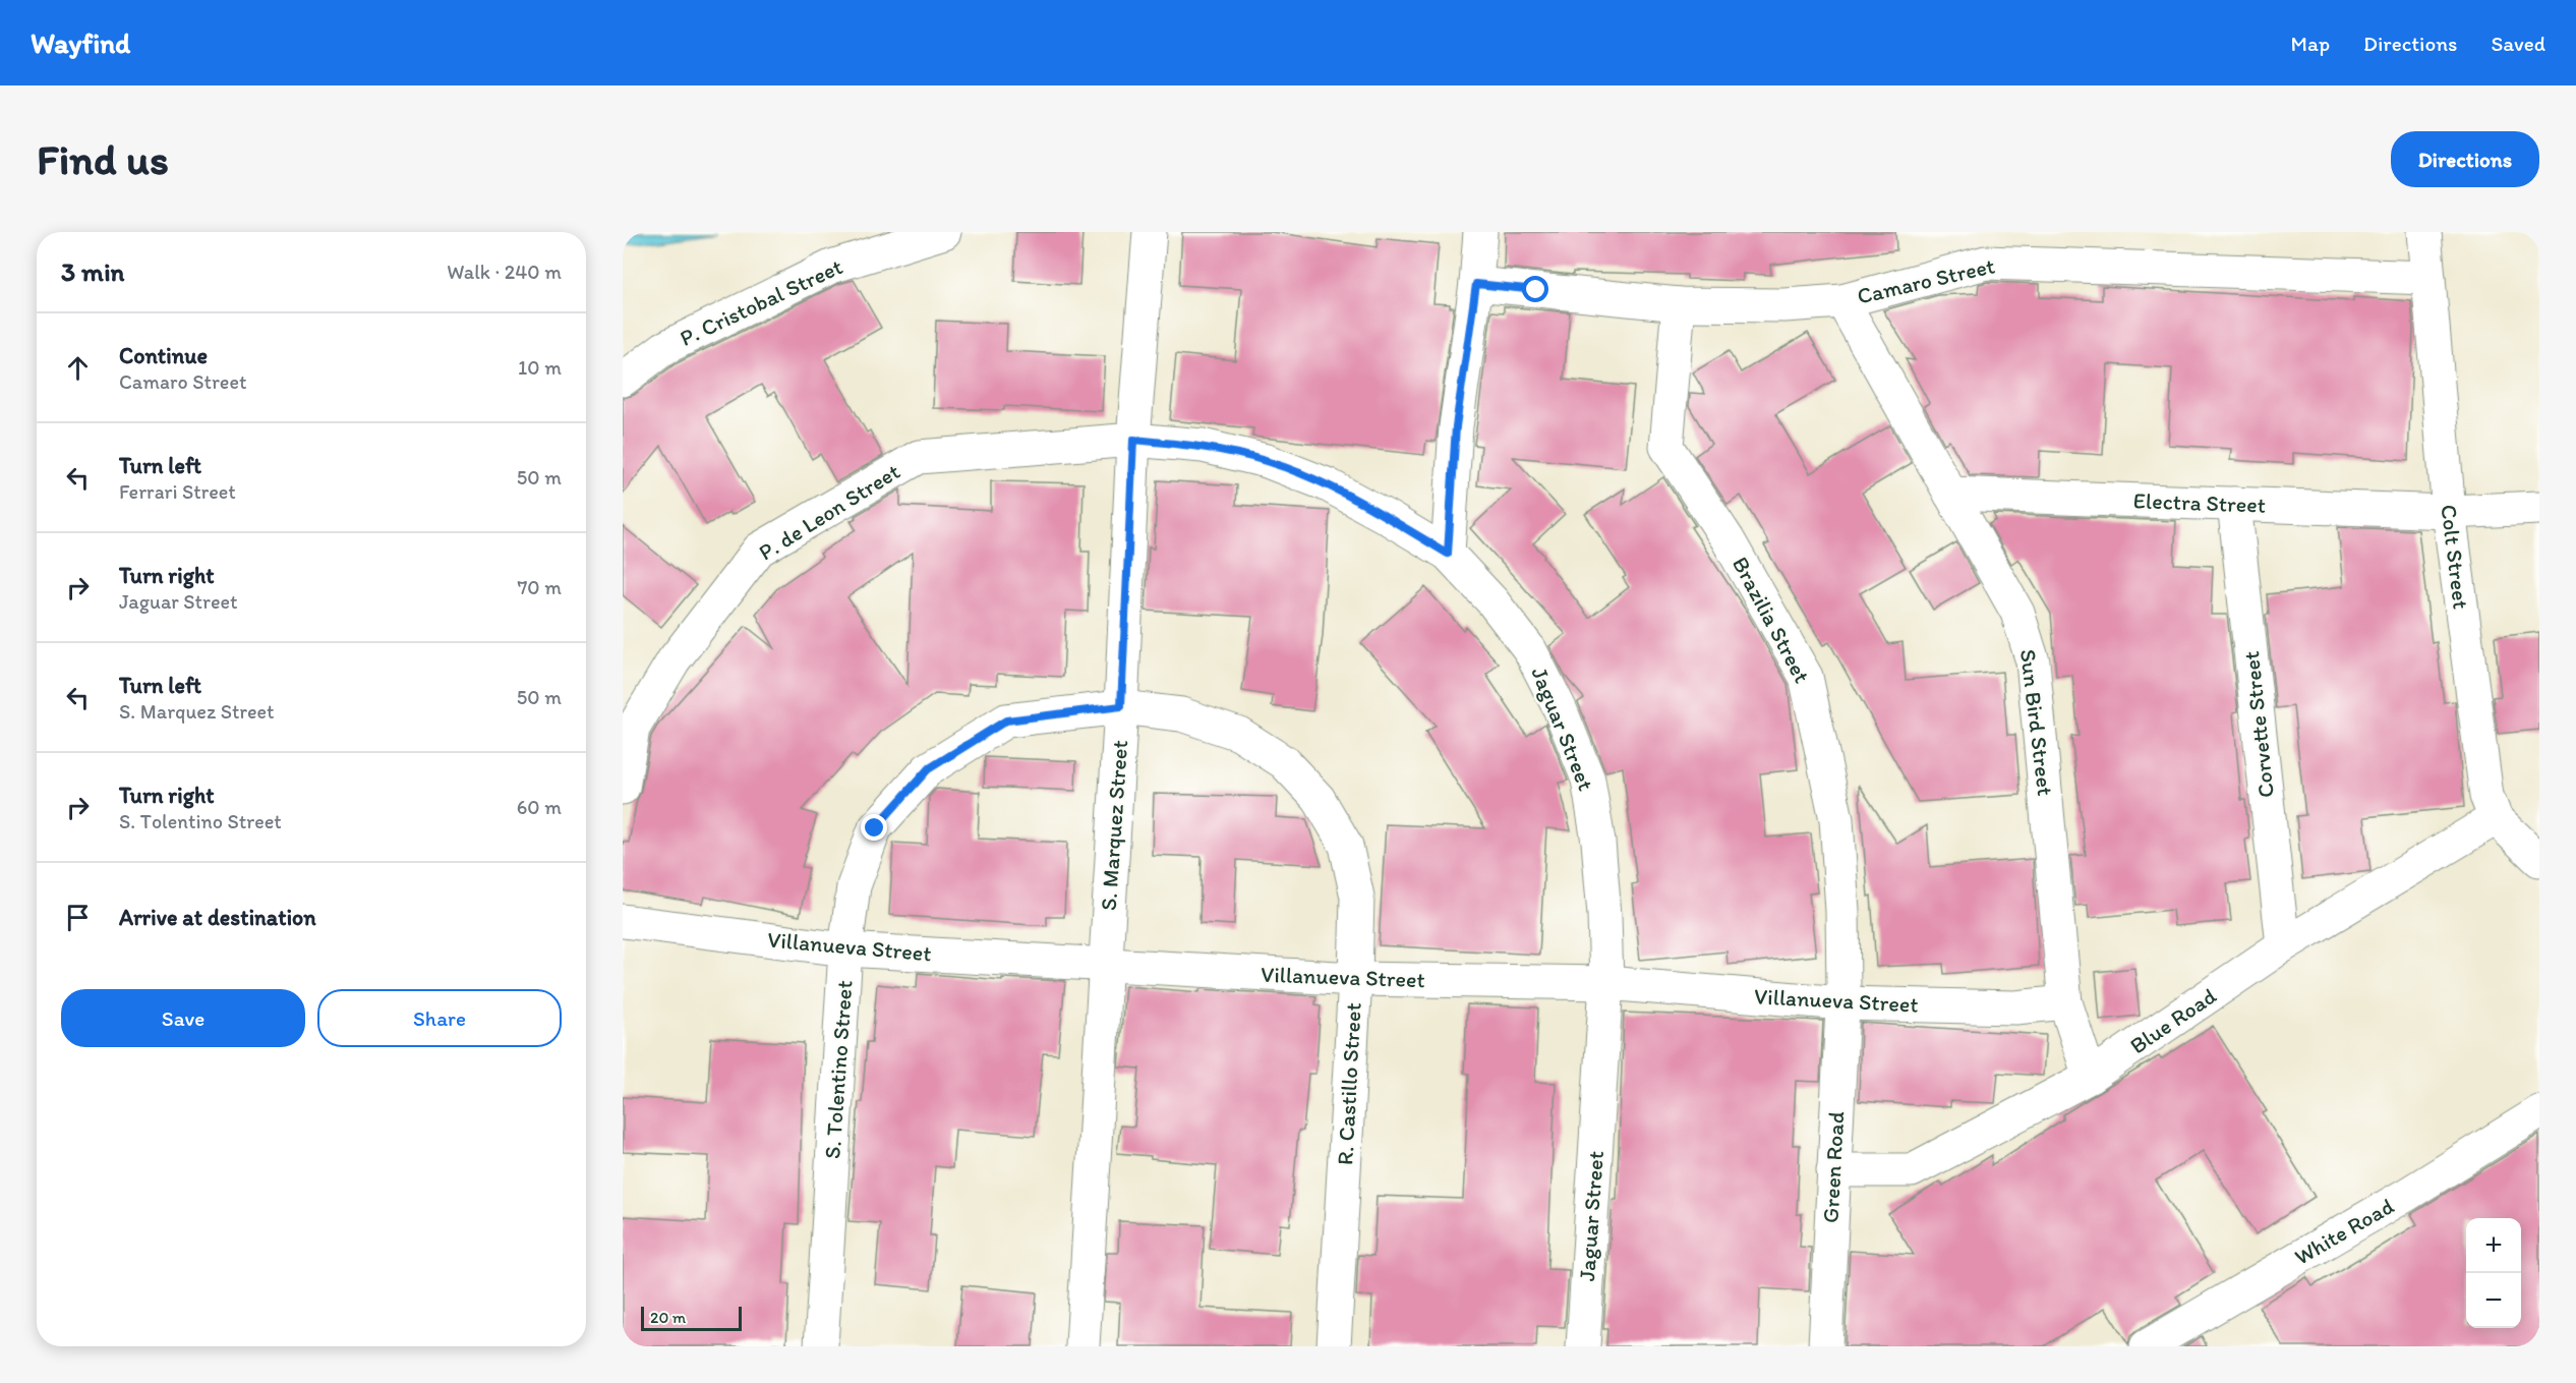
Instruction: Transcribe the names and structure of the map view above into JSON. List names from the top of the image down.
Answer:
{
  "streets": {
    "street": [
      "Camaro Street",
      "P. Cristobal Street",
      "Electra Street",
      "P. de Leon Street",
      "Colt Street",
      "Brazilia Street",
      "Sun Bird Street",
      "Corvette Street",
      "Jaguar Street",
      "S. Marquez Street",
      "Villanueva Street",
      "Blue Road",
      "S. Tolentino Street",
      "R. Castillo Street",
      "Green Road",
      "White Road"
    ]
  },
  "crossings": [
    ["Camaro Street", "Colt Street"],
    ["Camaro Street", "Brazilia Street"],
    ["Camaro Street", "Sun Bird Street"],
    ["Electra Street", "Colt Street"],
    ["Electra Street", "Sun Bird Street"],
    ["Electra Street", "Corvette Street"],
    ["P. de Leon Street", "Jaguar Street"],
    ["P. de Leon Street", "S. Marquez Street"],
    ["Colt Street", "Blue Road"],
    ["Brazilia Street", "Villanueva Street"],
    ["Brazilia Street", "Green Road"],
    ["Sun Bird Street", "Villanueva Street"],
    ["Sun Bird Street", "Blue Road"],
    ["Corvette Street", "Blue Road"],
    ["Jaguar Street", "S. Marquez Street"],
    ["Jaguar Street", "Villanueva Street"],
    ["S. Marquez Street", "Villanueva Street"],
    ["S. Marquez Street", "S. Tolentino Street"],
    ["S. Marquez Street", "R. Castillo Street"],
    ["Villanueva Street", "S. Tolentino Street"],
    ["Villanueva Street", "R. Castillo Street"],
    ["Villanueva Street", "Green Road"],
    ["Blue Road", "Green Road"],
    ["S. Tolentino Street", "R. Castillo Street"]
  ],
  "scale_bar": "20 m",
  "page": {
    "header": "Wayfind",
    "nav": ["Map", "Directions", "Saved"],
    "buttons": [
      "Directions",
      ["Save", "Share"]
    ],
    "title": "Find us",
    "heading": ["3 min", "Walk · 240 m"],
    "list": [
      ["Continue", "Camaro Street", "10 m"],
      ["Turn left", "Ferrari Street", "50 m"],
      ["Turn right", "Jaguar Street", "70 m"],
      ["Turn left", "S. Marquez Street", "50 m"],
      ["Turn right", "S. Tolentino Street", "60 m"],
      "Arrive at destination"
    ],
    "map_buttons": ["+", "−"],
    "scale": "20 m"
  }
}
